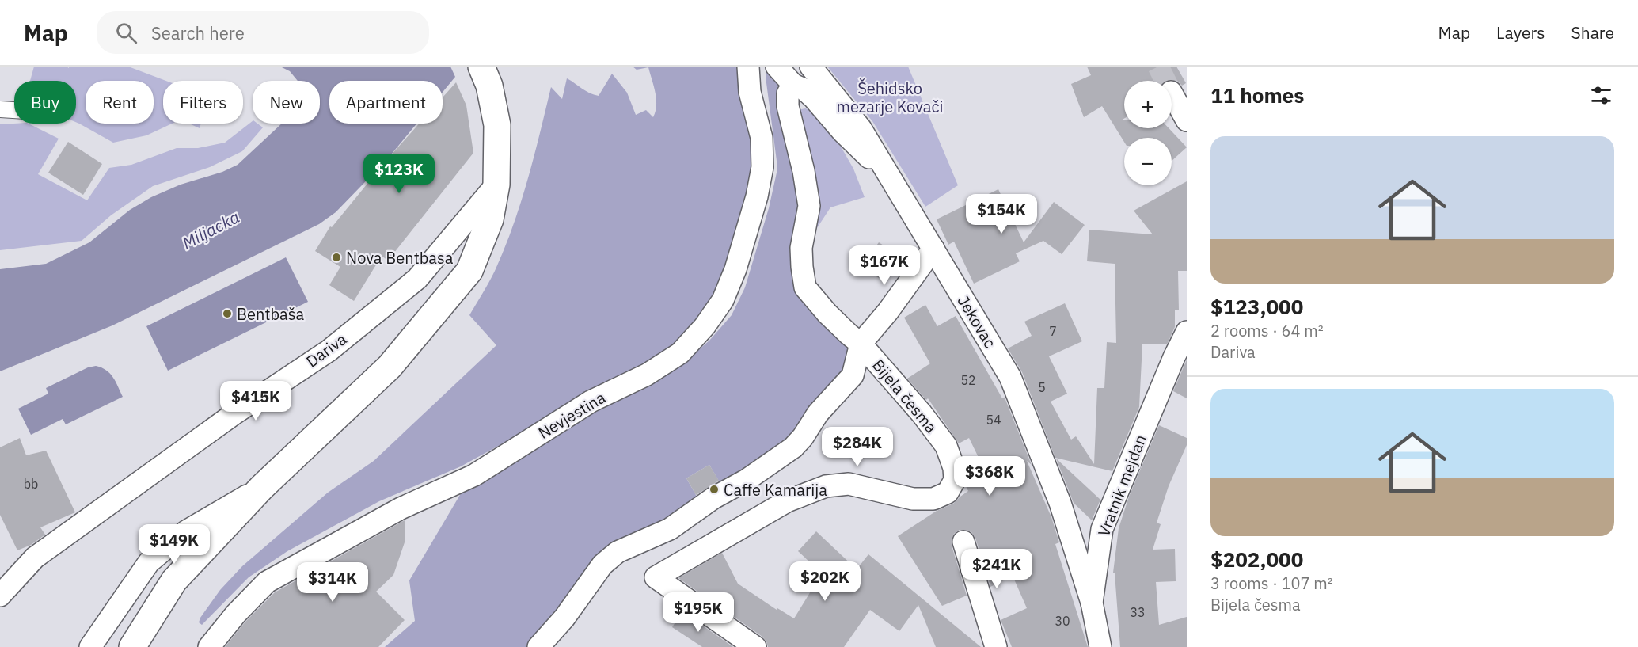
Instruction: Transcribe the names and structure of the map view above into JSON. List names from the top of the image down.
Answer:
{
  "streets": {
    "street": [
      "Jekovac",
      "Dariva",
      "Bijela česma",
      "Nevjestina",
      "Vratnik mejdan"
    ]
  },
  "crossings": [
    ["Jekovac", "Vratnik mejdan"]
  ],
  "water": ["Miljacka"],
  "parks": ["Šehidsko mezarje Kovači"],
  "places": ["Nova Bentbasa", "Bentbaša", "Caffe Kamarija"],
  "house_numbers": [
    "7",
    "52",
    "5",
    "54",
    "bb",
    "33",
    "30"
  ],
  "page": {
    "header": "Map",
    "search": "Search here",
    "nav": ["Map", "Layers", "Share"],
    "heading": "11 homes",
    "map_buttons": ["+", "−"],
    "chip": [
      "Buy",
      "Rent",
      "Filters",
      "New",
      "Apartment"
    ],
    "list": [
      {
        "name": "$123,000",
        "note": "2 rooms · 64 m² · Dariva"
      },
      {
        "name": "$202,000",
        "note": "3 rooms · 107 m² · Bijela česma"
      }
    ],
    "price": [
      "$123K",
      "$154K",
      "$167K",
      "$415K",
      "$284K",
      "$368K",
      "$149K",
      "$241K",
      "$202K",
      "$314K",
      "$195K"
    ]
  }
}
